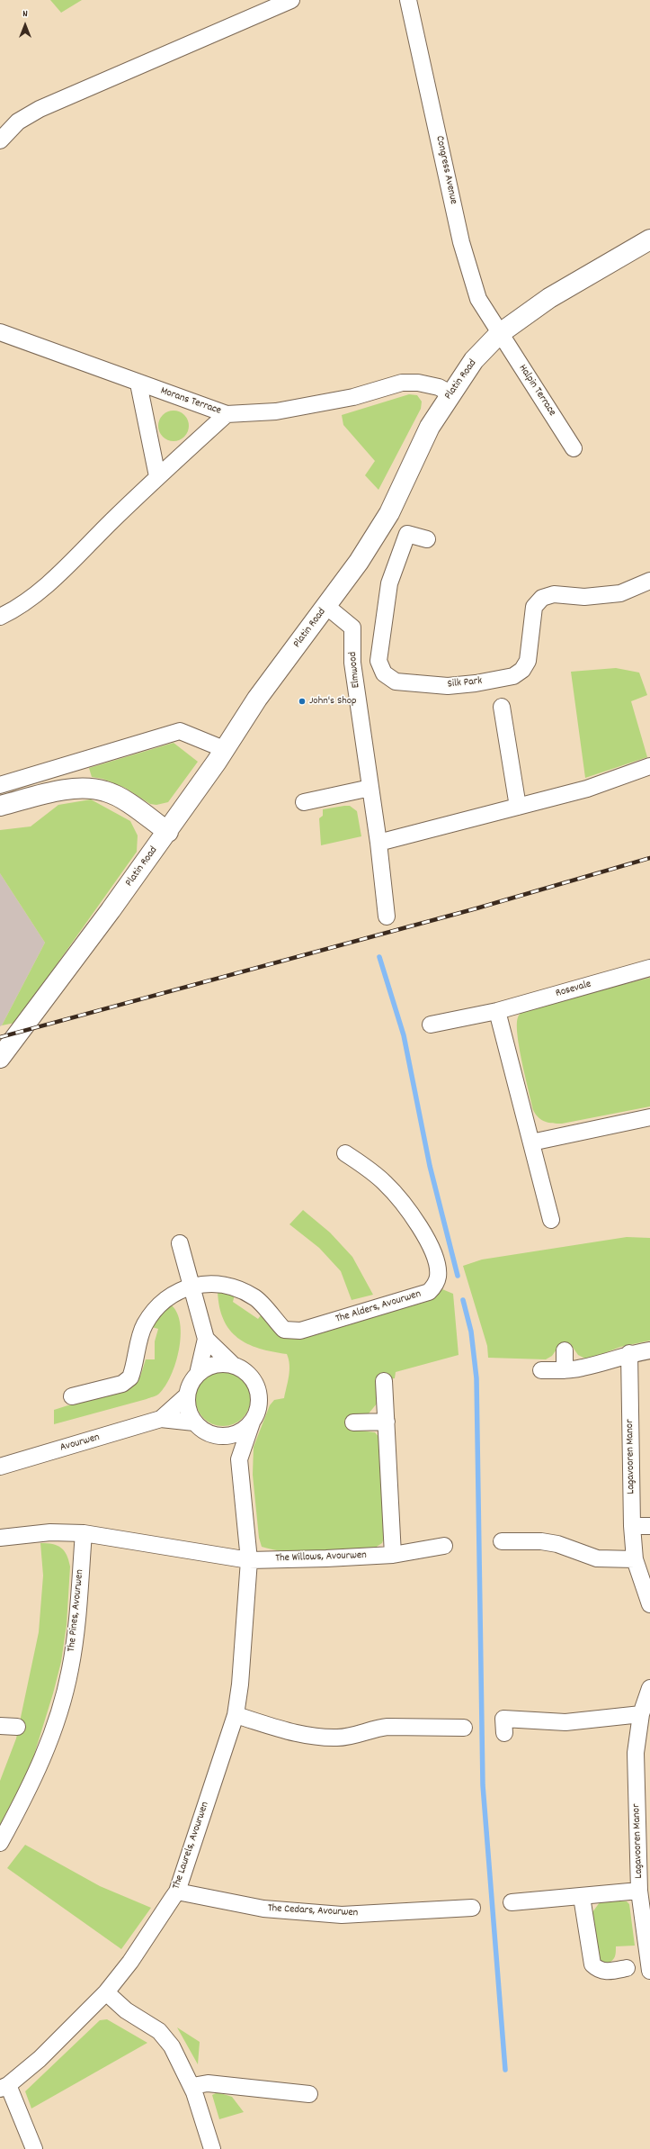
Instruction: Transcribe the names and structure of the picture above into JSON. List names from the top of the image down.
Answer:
{
  "streets": {
    "main road": ["Platin Road"],
    "street": [
      "Congress Avenue",
      "Halpin Terrace",
      "Morans Terrace",
      "Elmwood",
      "Silk Park",
      "Rosevale",
      "The Alders, Avourwen",
      "Avourwen",
      "Lagavooren Manor",
      "The Willows, Avourwen",
      "The Pines, Avourwen",
      "The Laurels, Avourwen",
      "The Cedars, Avourwen"
    ]
  },
  "crossings": [
    ["Congress Avenue", "Platin Road"],
    ["Congress Avenue", "Halpin Terrace"],
    ["Platin Road", "Halpin Terrace"],
    ["Platin Road", "Morans Terrace"],
    ["Platin Road", "Elmwood"],
    ["The Willows, Avourwen", "The Laurels, Avourwen"],
    ["The Laurels, Avourwen", "The Cedars, Avourwen"]
  ],
  "places": ["John's Shop"],
  "north": "top"
}
